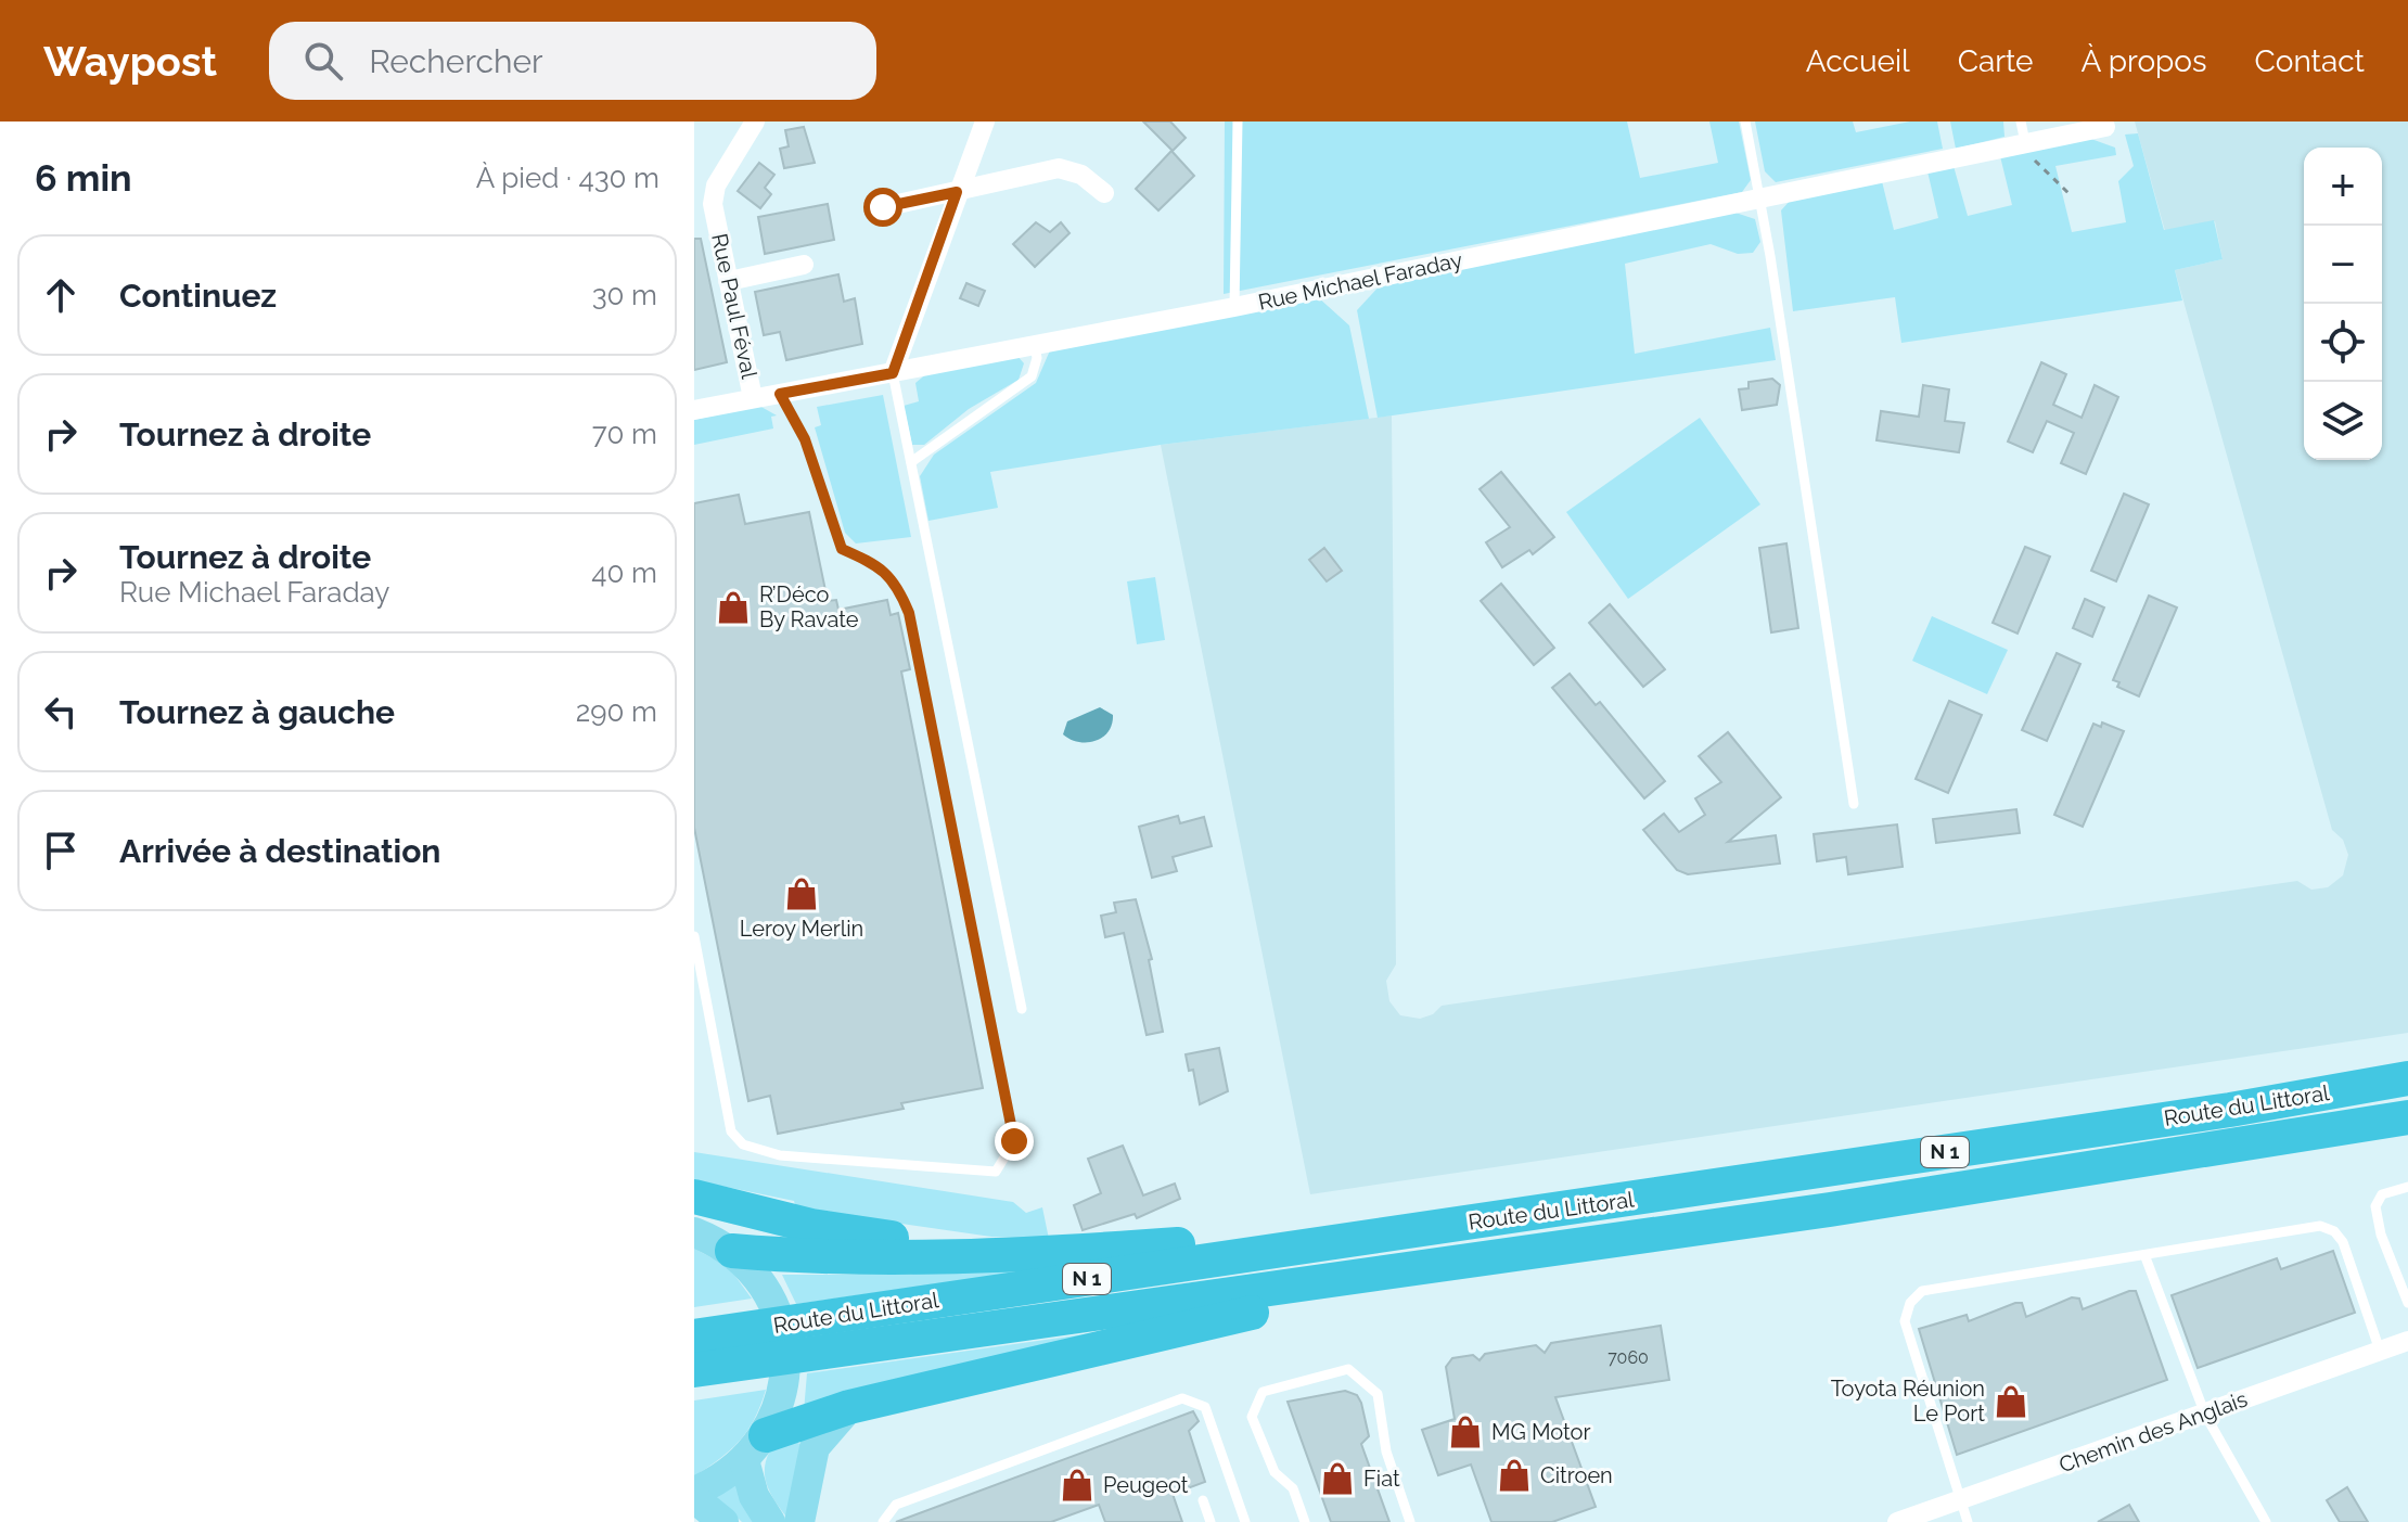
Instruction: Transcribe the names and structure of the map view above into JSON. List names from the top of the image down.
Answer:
{
  "streets": {
    "highway": ["Route du Littoral", "N 1"],
    "street": ["Rue Michael Faraday", "Rue Paul Féval", "Chemin des Anglais"]
  },
  "crossings": [
    ["Rue Michael Faraday", "Rue Paul Féval"]
  ],
  "places": {
    "shop": [
      "R’Déco By Ravate",
      "Leroy Merlin",
      "Toyota Réunion Le Port",
      "MG Motor",
      "Citroen",
      "Fiat",
      "Peugeot"
    ]
  },
  "house_numbers": ["7060"],
  "page": {
    "header": "Waypost",
    "search": "Rechercher",
    "nav": [
      "Accueil",
      "Carte",
      "À propos",
      "Contact"
    ],
    "heading": ["6 min", "À pied · 430 m"],
    "map_buttons": ["+", "−"],
    "list": [
      ["Continuez", "30 m"],
      ["Tournez à droite", "70 m"],
      ["Tournez à droite", "Rue Michael Faraday", "40 m"],
      ["Tournez à gauche", "290 m"],
      "Arrivée à destination"
    ]
  }
}
